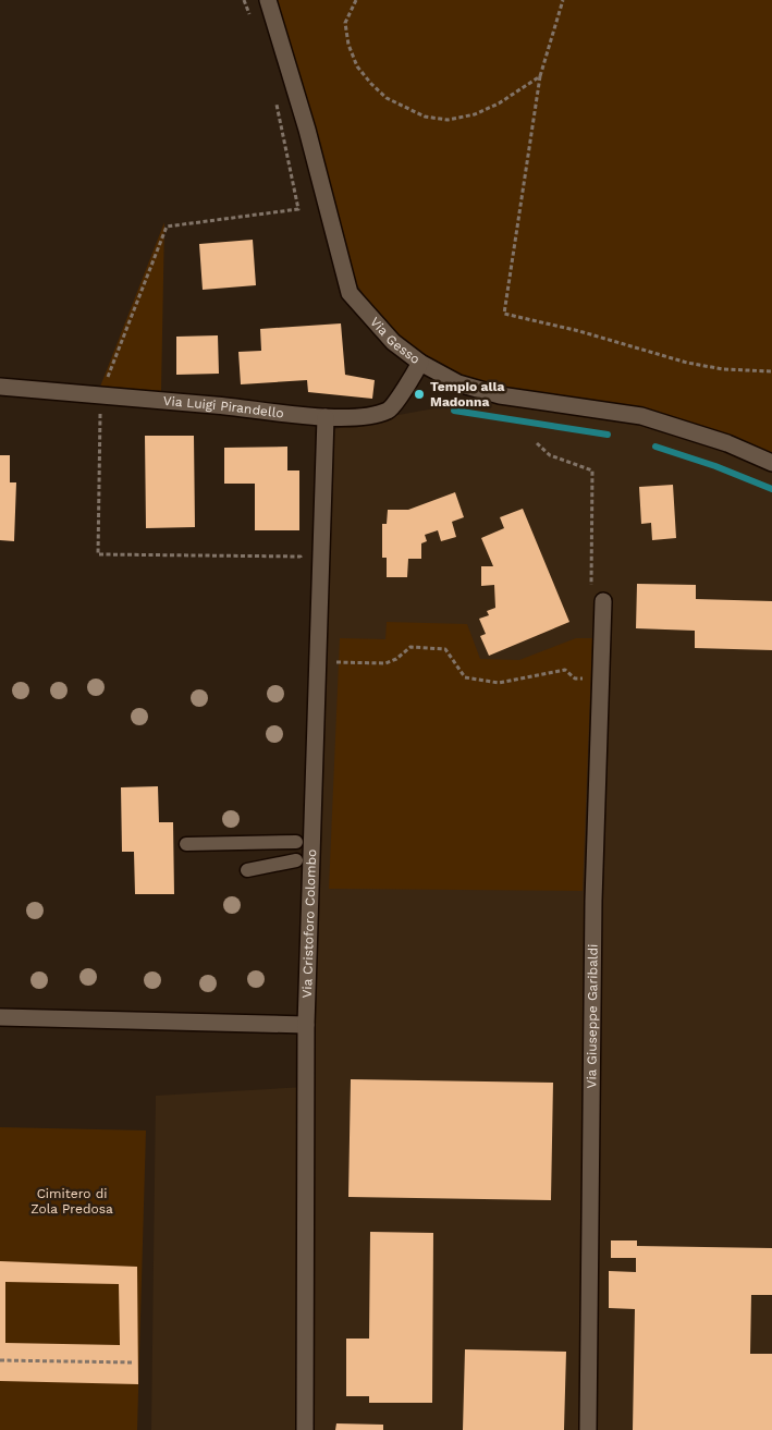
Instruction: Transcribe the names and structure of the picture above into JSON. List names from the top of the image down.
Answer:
{
  "streets": {
    "street": [
      "Via Gesso",
      "Via Luigi Pirandello",
      "Via Cristoforo Colombo",
      "Via Giuseppe Garibaldi"
    ]
  },
  "crossings": [
    ["Via Gesso", "Via Luigi Pirandello"],
    ["Via Luigi Pirandello", "Via Cristoforo Colombo"]
  ],
  "parks": ["Cimitero di Zola Predosa"],
  "places": ["Tempio alla Madonna"]
}
